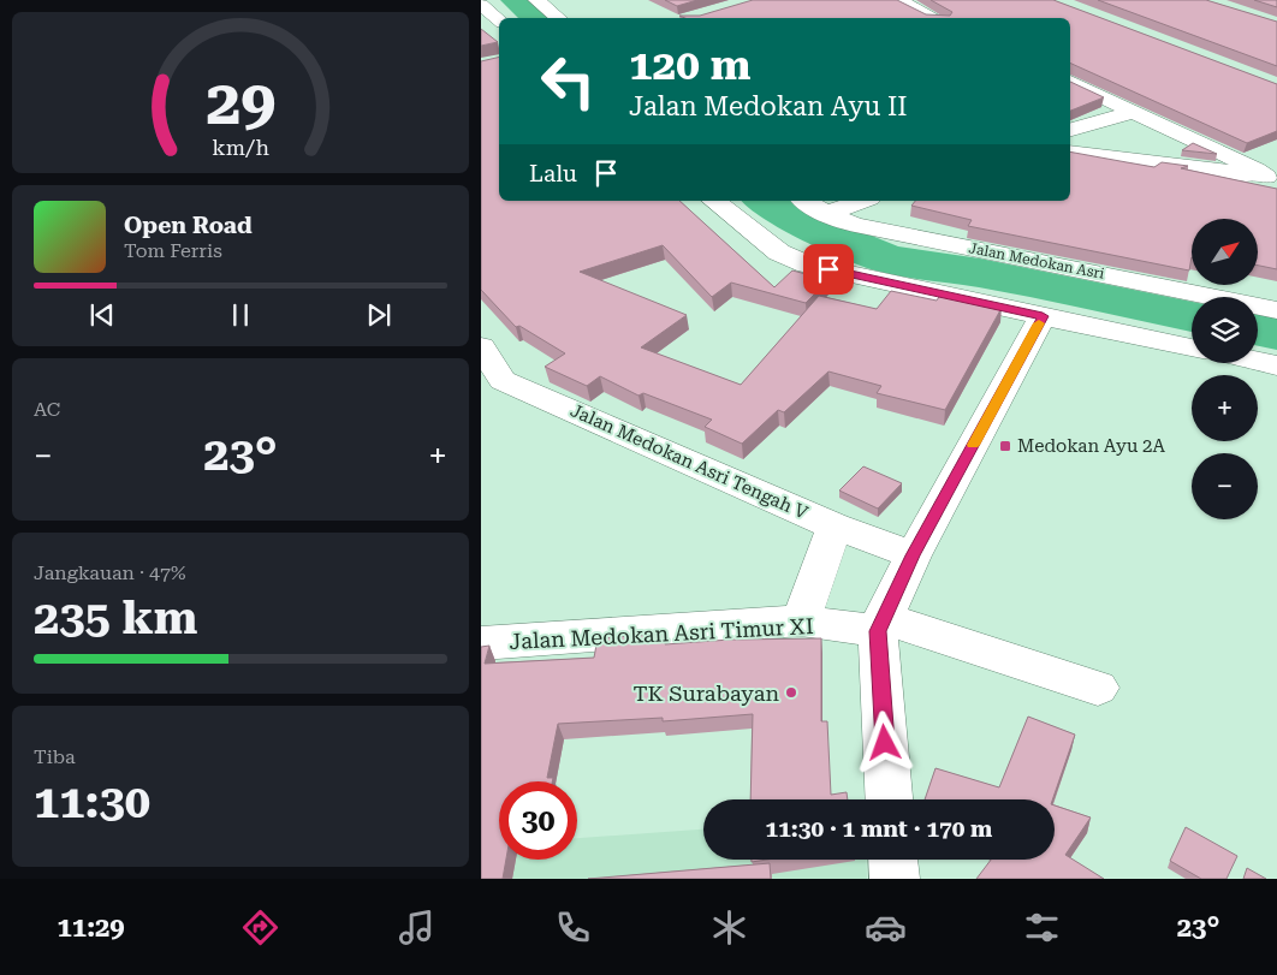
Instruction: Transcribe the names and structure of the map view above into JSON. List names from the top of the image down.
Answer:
{
  "streets": {
    "street": ["Jalan Medokan Asri", "Jalan Medokan Asri Tengah V", "Jalan Medokan Asri Timur XI"]
  },
  "places": {
    "transit": ["Medokan Ayu 2A"],
    "other": ["TK Surabayan"]
  },
  "north": "top right",
  "page": {
    "turn": ["120 m", "Jalan Medokan Ayu II"],
    "then": "Lalu",
    "song": ["Open Road", "Tom Ferris"],
    "map_buttons": ["+", "−"],
    "tile": [
      "AC",
      ["Jangkauan · 47%", "235 km"],
      ["Tiba", "11:30"]
    ],
    "heat": ["−", "23°", "+"],
    "limit": "30",
    "trip": "11:30 · 1 mnt · 170 m",
    "tabs": ["11:29", "23°"],
    "gauge": ["29", "km/h"]
  }
}
